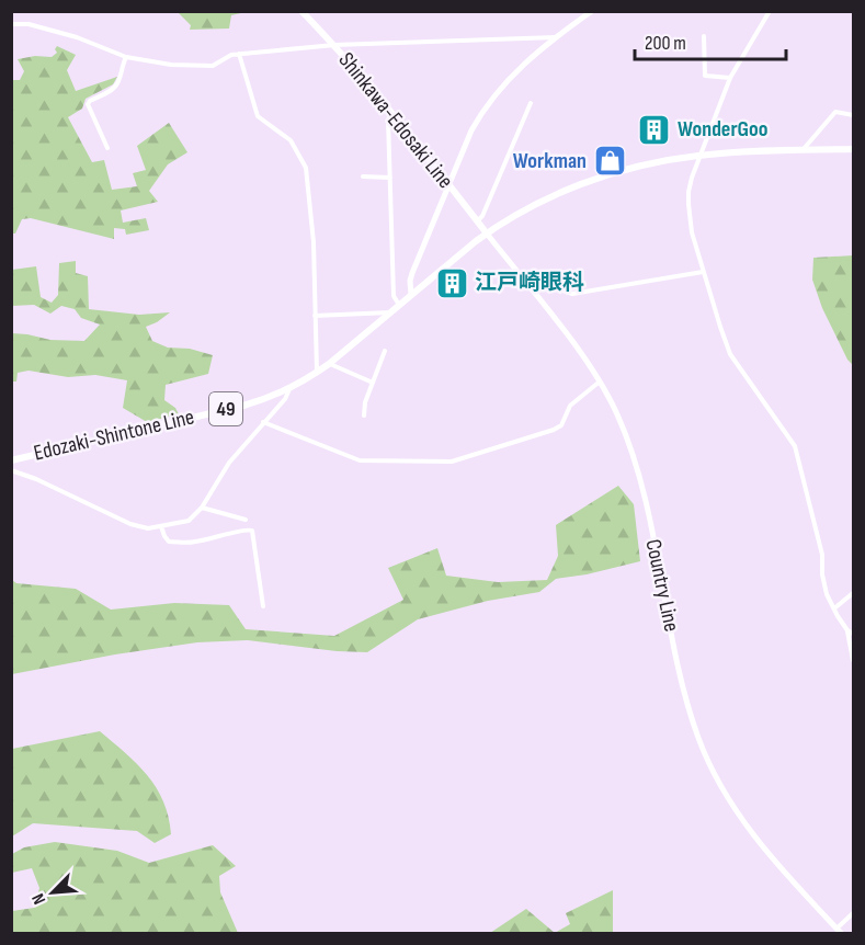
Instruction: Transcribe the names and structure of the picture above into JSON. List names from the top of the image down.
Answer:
{
  "streets": {
    "main road": ["Shinkawa-Edosaki Line", "49", "Edozaki-Shintone Line"],
    "street": ["Country Line"]
  },
  "crossings": [
    ["Shinkawa-Edosaki Line", "Edozaki-Shintone Line"],
    ["Shinkawa-Edosaki Line", "Country Line"],
    ["Edozaki-Shintone Line", "Country Line"]
  ],
  "places": {
    "building": ["WonderGoo", "江戸崎眼科"],
    "shop": ["Workman"]
  },
  "scale_bar": "200 m",
  "north": "bottom left"
}
